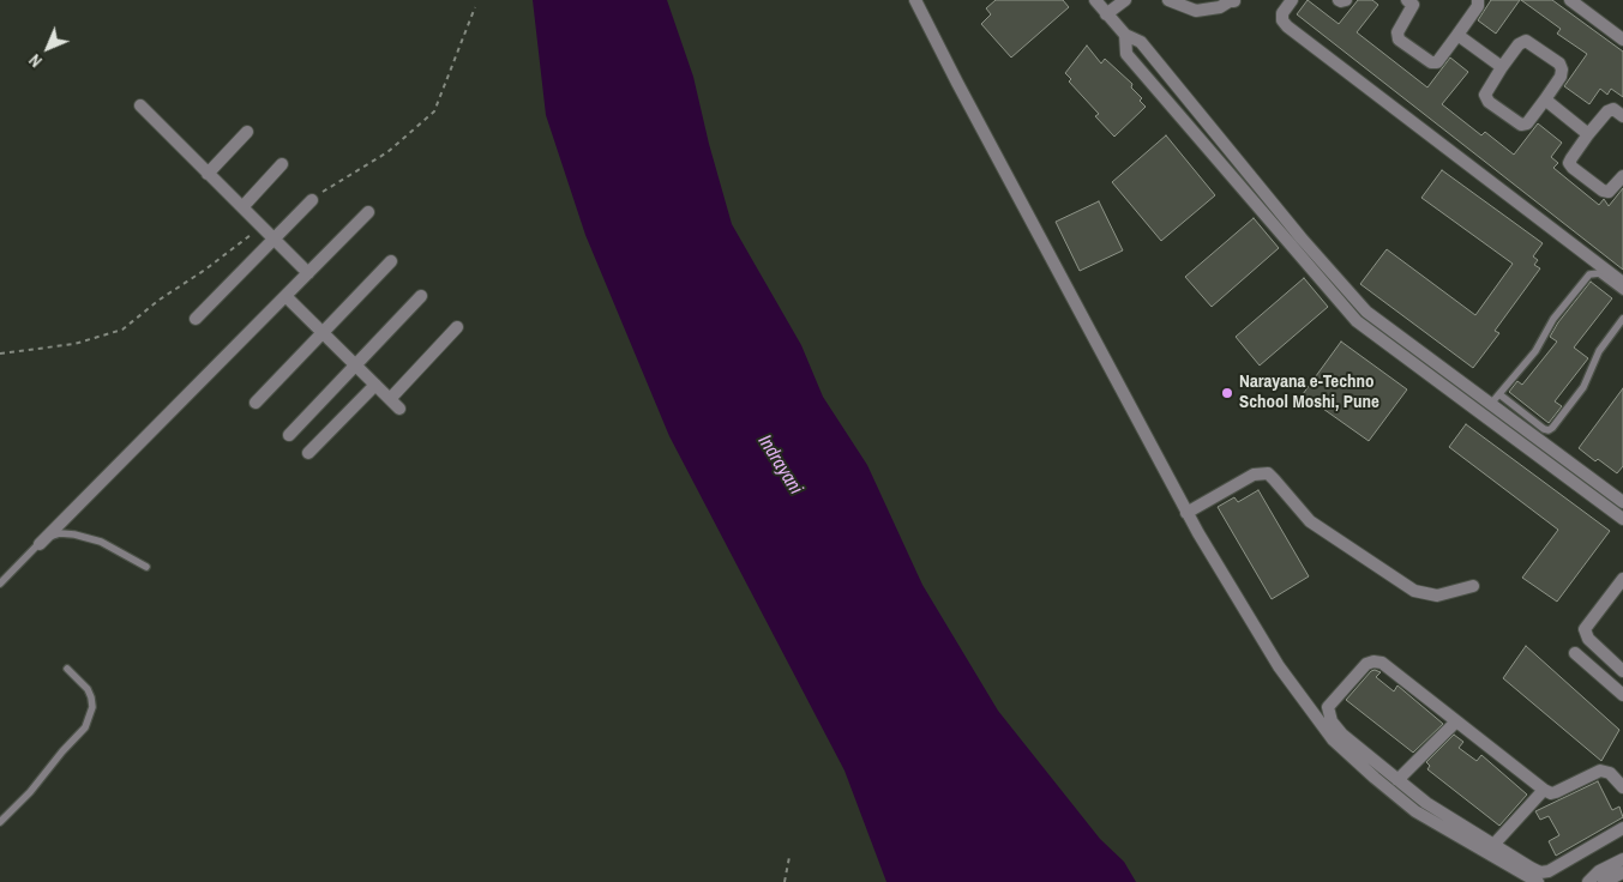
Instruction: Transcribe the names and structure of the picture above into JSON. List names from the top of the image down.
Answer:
{
  "water": ["Indrayani"],
  "places": ["Narayana e-Techno School Moshi, Pune"],
  "north": "bottom left"
}
